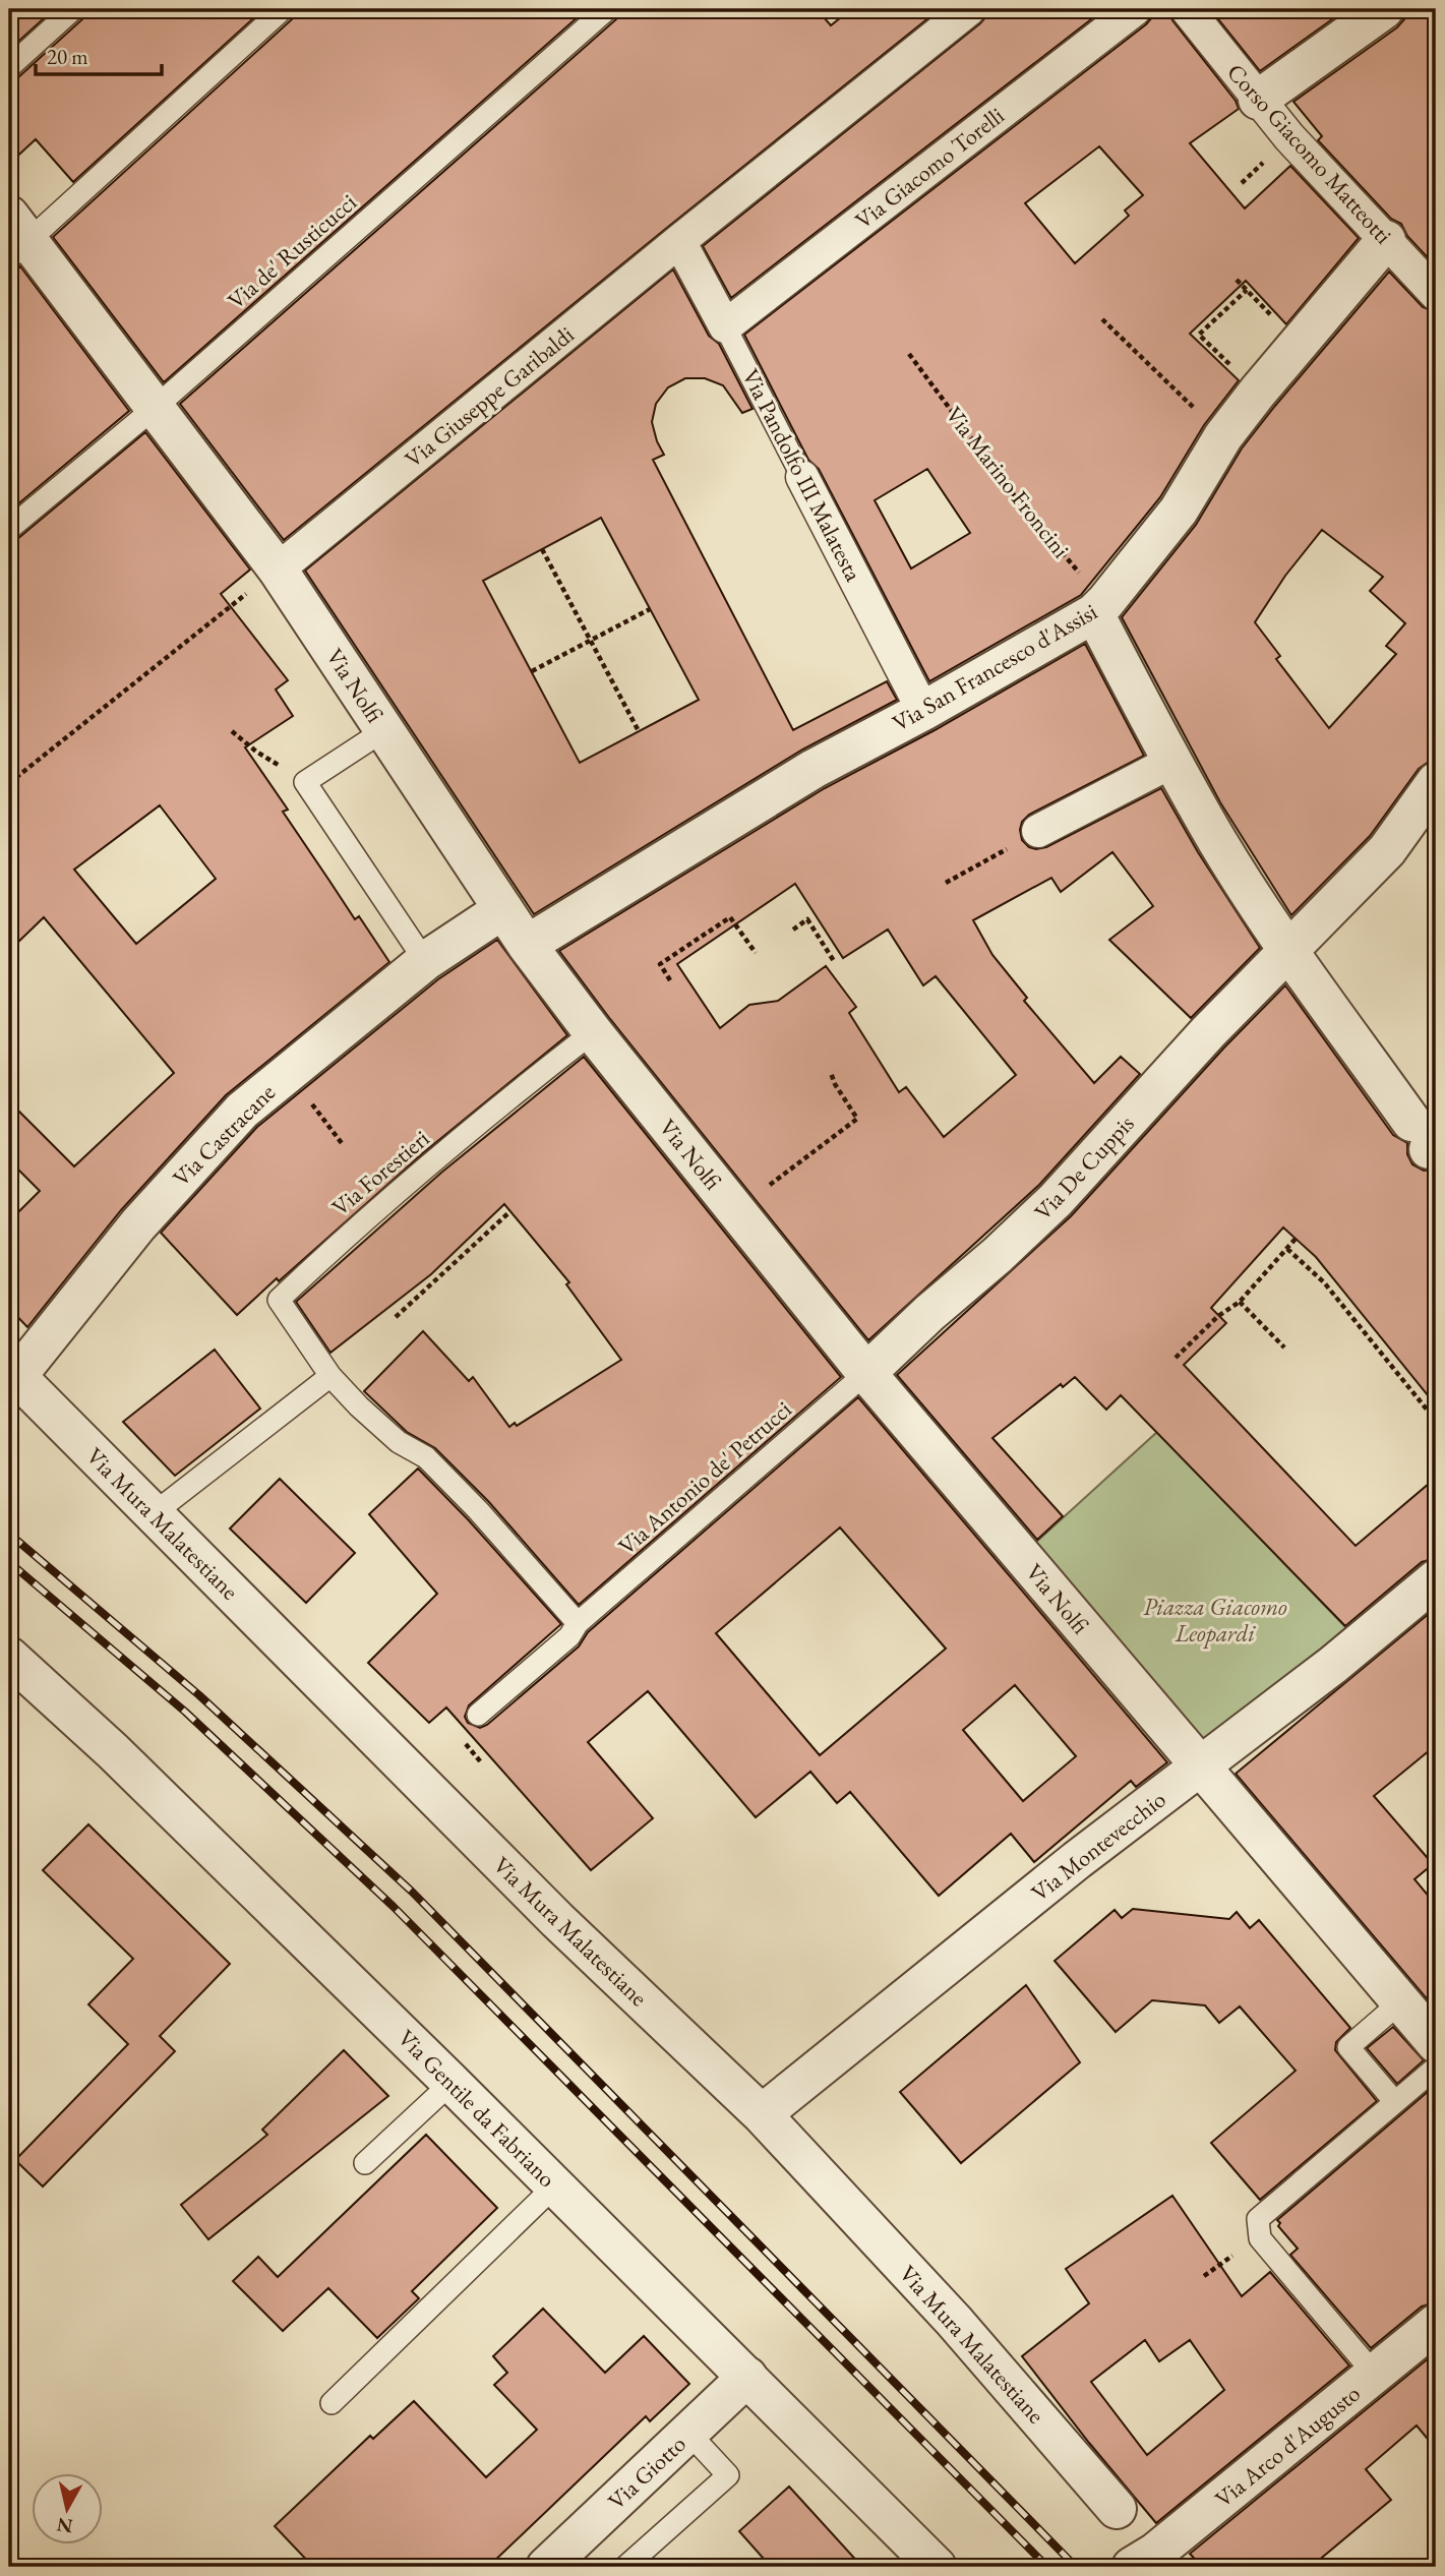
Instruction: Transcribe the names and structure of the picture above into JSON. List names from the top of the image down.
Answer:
{
  "streets": {
    "street": [
      "Corso Giacomo Matteotti",
      "Via Giacomo Torelli",
      "Via Giuseppe Garibaldi",
      "Via Pandolfo III Malatesta",
      "Via San Francesco d'Assisi",
      "Via Nolfi",
      "Via Castracane",
      "Via De Cuppis",
      "Via Mura Malatestiane",
      "Via Montevecchio",
      "Via Gentile da Fabriano",
      "Via Arco d'Augusto",
      "Via Giotto"
    ],
    "lane": ["Via de' Rusticucci", "Via Forestieri", "Via Antonio de' Petrucci"],
    "path": ["Via Marino Froncini"]
  },
  "crossings": [
    ["Corso Giacomo Matteotti", "Via San Francesco d'Assisi"],
    ["Via Giacomo Torelli", "Via Pandolfo III Malatesta"],
    ["Via de' Rusticucci", "Via Nolfi"],
    ["Via Giuseppe Garibaldi", "Via Pandolfo III Malatesta"],
    ["Via Giuseppe Garibaldi", "Via Nolfi"],
    ["Via Pandolfo III Malatesta", "Via San Francesco d'Assisi"],
    ["Via Marino Froncini", "Via San Francesco d'Assisi"],
    ["Via San Francesco d'Assisi", "Via Nolfi"],
    ["Via Nolfi", "Via Castracane"],
    ["Via Nolfi", "Via De Cuppis"],
    ["Via Nolfi", "Via Forestieri"],
    ["Via Nolfi", "Via Antonio de' Petrucci"],
    ["Via Nolfi", "Via Montevecchio"],
    ["Via Castracane", "Via Mura Malatestiane"],
    ["Via De Cuppis", "Via Antonio de' Petrucci"],
    ["Via Mura Malatestiane", "Via Montevecchio"],
    ["Via Gentile da Fabriano", "Via Giotto"]
  ],
  "parks": ["Piazza Giacomo Leopardi"],
  "scale_bar": "20 m",
  "north": "bottom"
}
